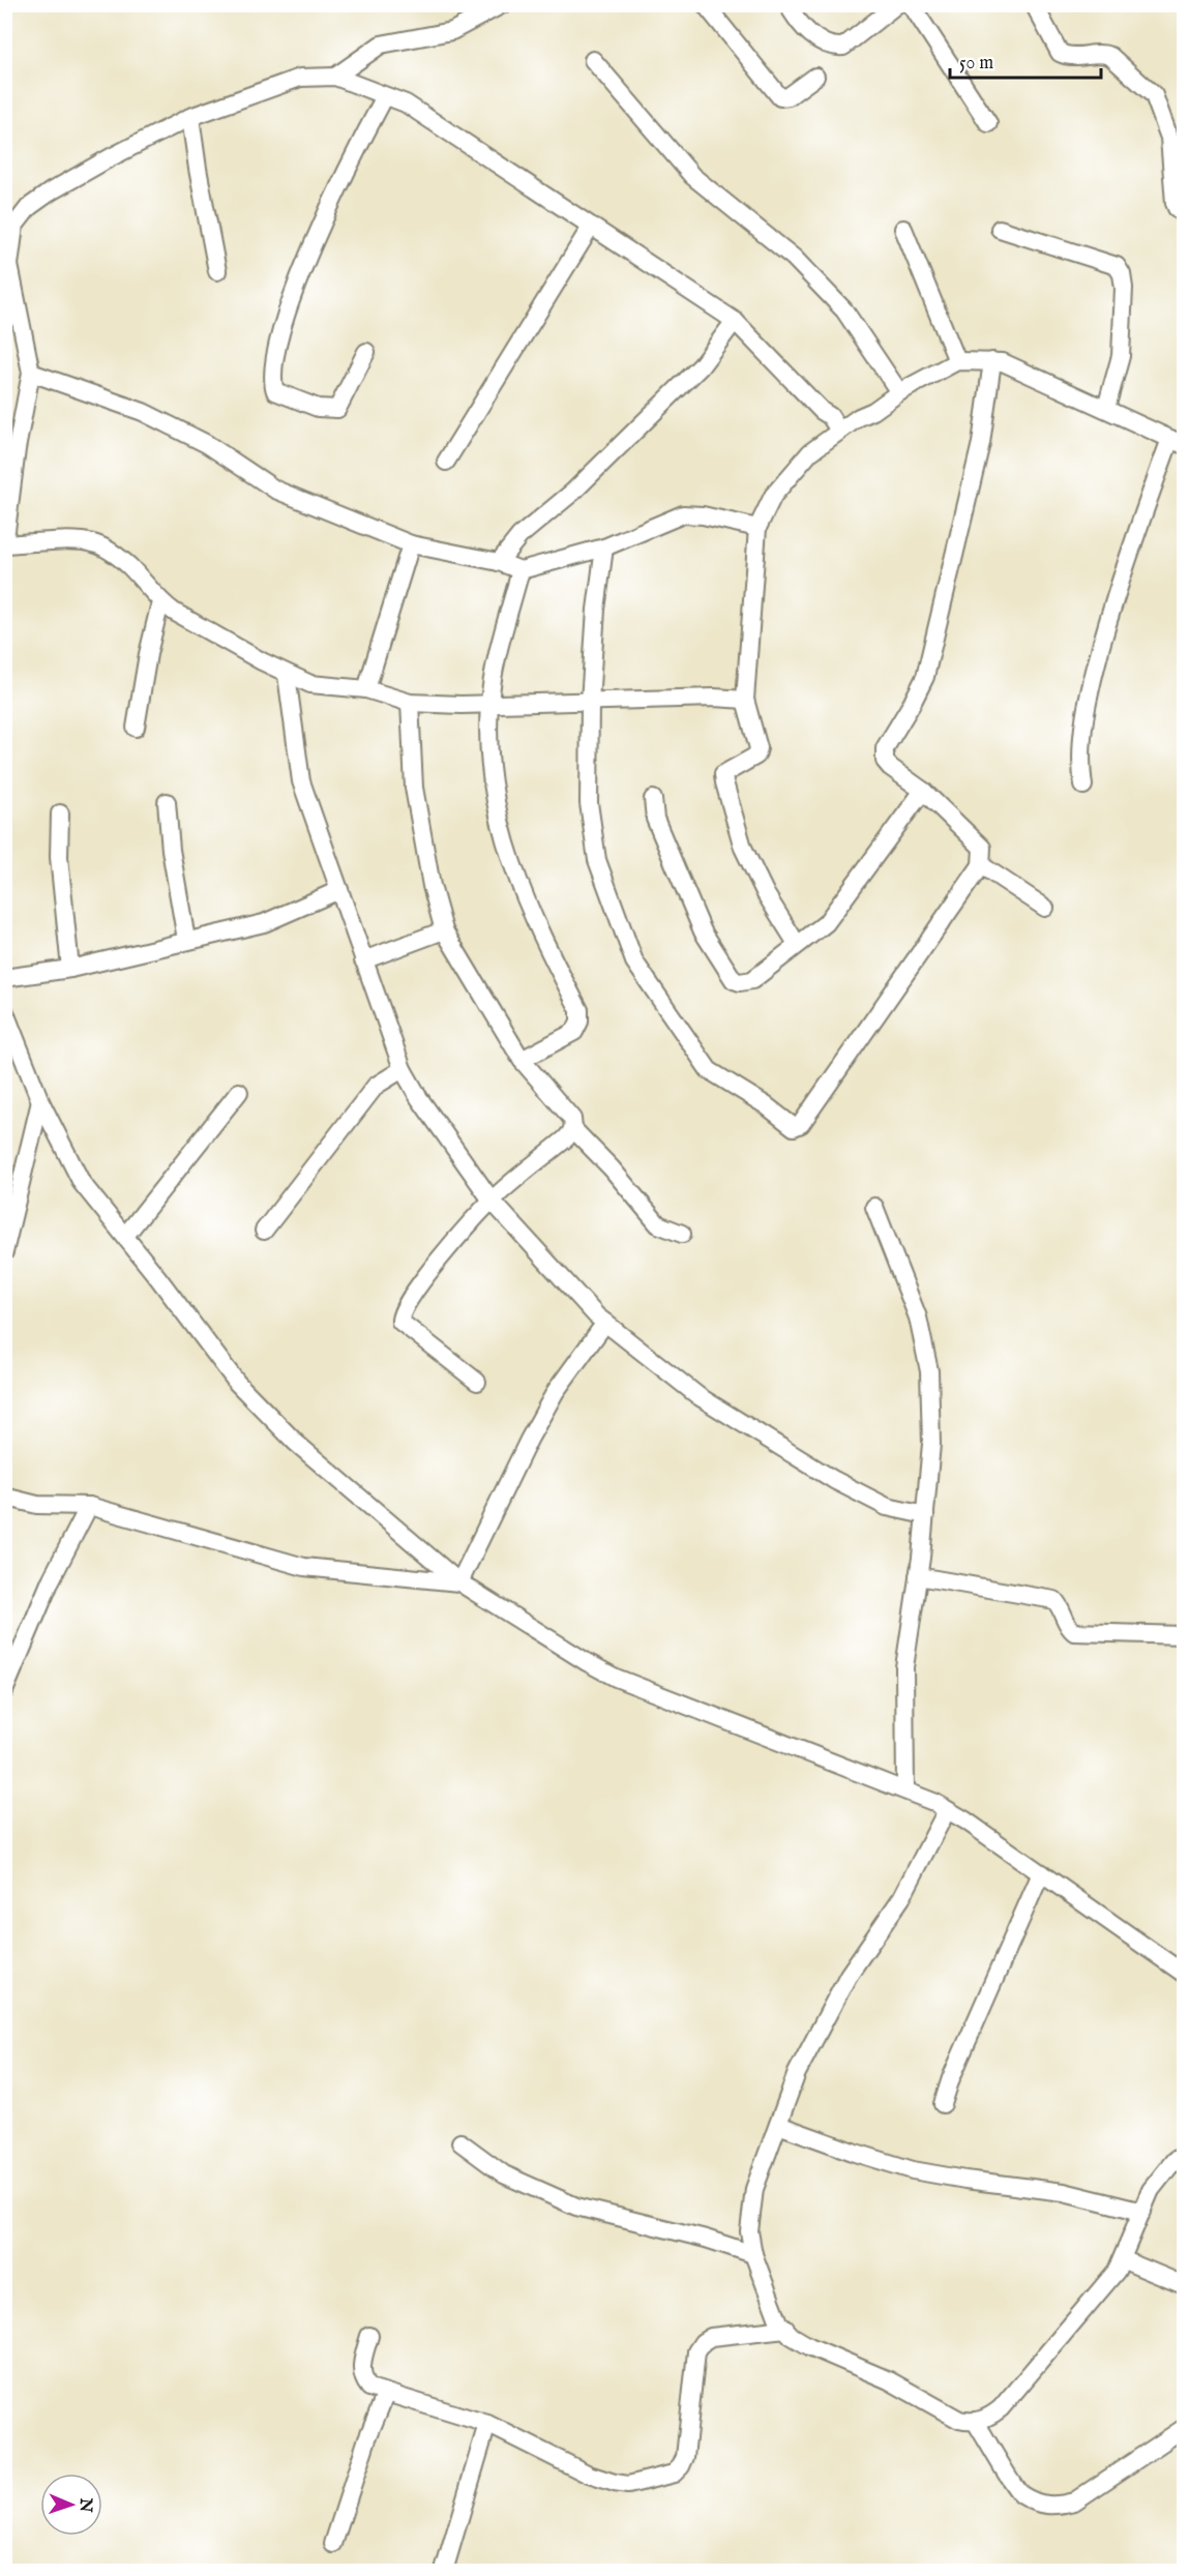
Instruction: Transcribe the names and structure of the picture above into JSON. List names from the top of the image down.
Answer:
{
  "scale_bar": "50 m",
  "north": "right"
}
